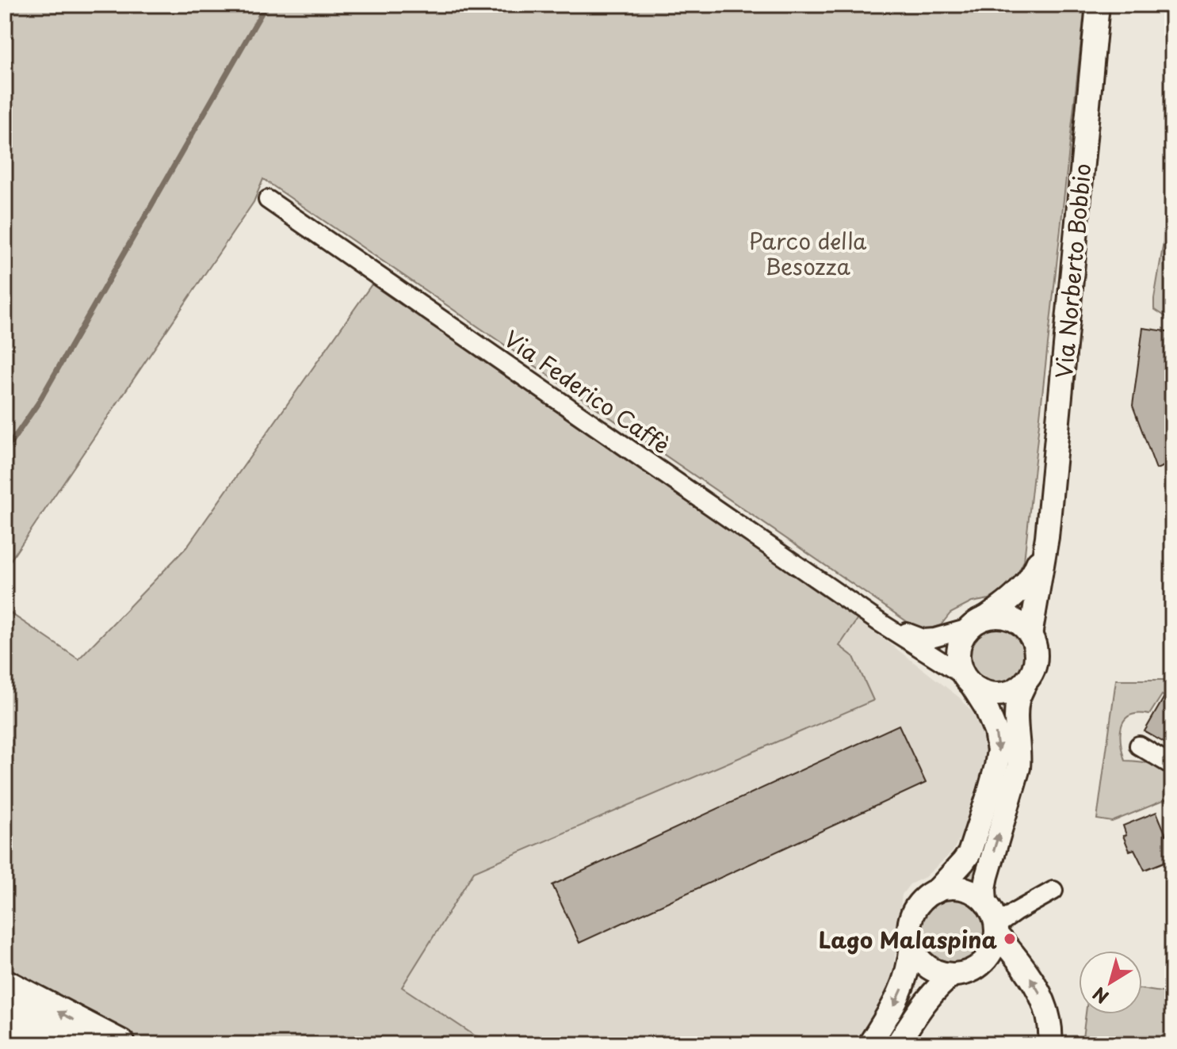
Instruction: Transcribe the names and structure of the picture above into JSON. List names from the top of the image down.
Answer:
{
  "streets": {
    "street": ["Via Norberto Bobbio", "Via Federico Caffè"]
  },
  "parks": ["Parco della Besozza"],
  "places": ["Lago Malaspina"],
  "north": "bottom left"
}
